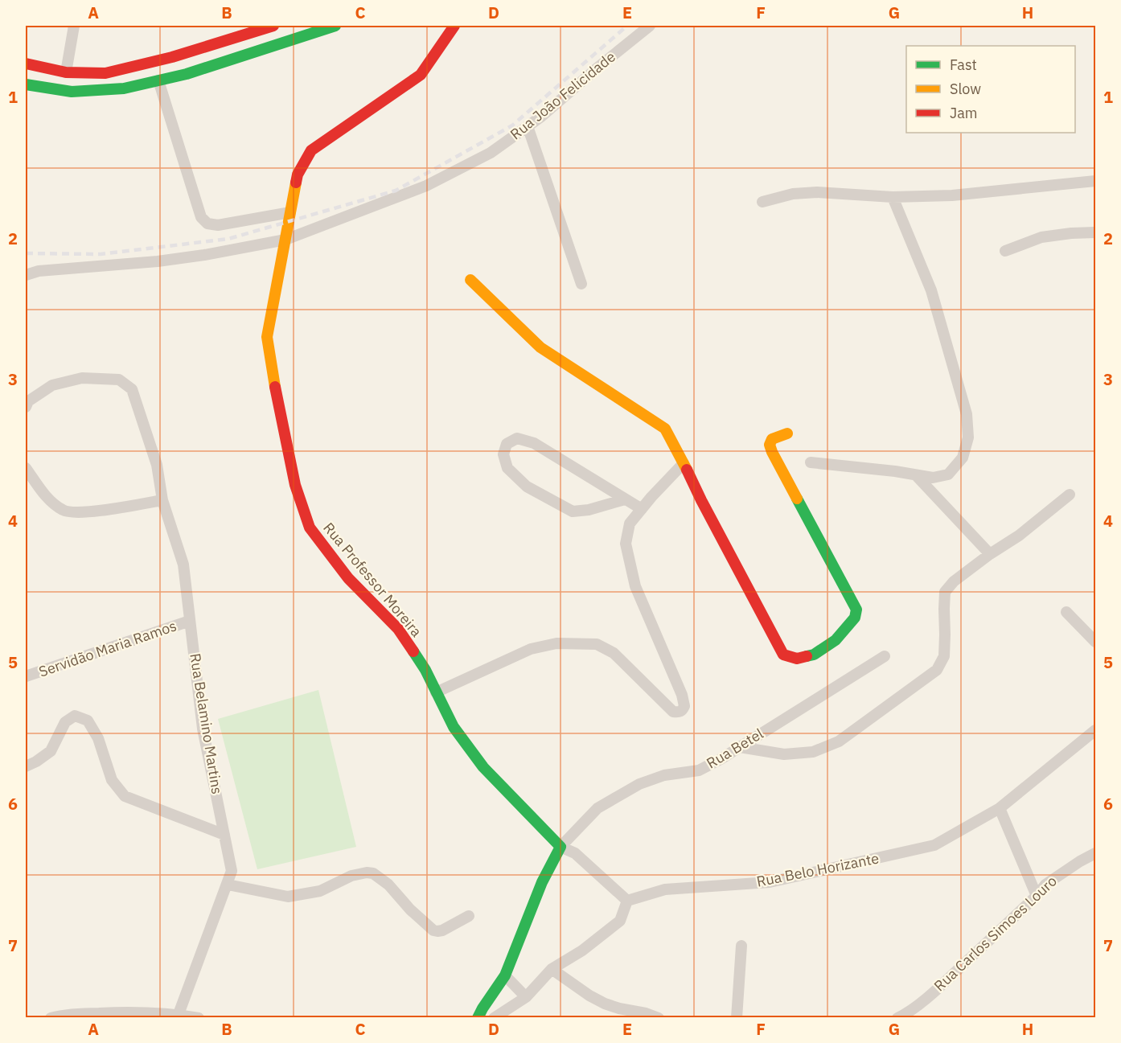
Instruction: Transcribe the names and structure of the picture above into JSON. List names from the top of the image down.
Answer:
{
  "streets": {
    "street": [
      "Rua João Felicidade",
      "Rua Professor Moreira",
      "Servidão Maria Ramos",
      "Rua Belamino Martins",
      "Rua Betel",
      "Rua Belo Horizante",
      "Rua Carlos Simoes Louro"
    ]
  },
  "crossings": [
    ["Rua João Felicidade", "Rua Professor Moreira"],
    ["Rua Professor Moreira", "Rua Betel"],
    ["Servidão Maria Ramos", "Rua Belamino Martins"]
  ],
  "legend": ["Fast", "Slow", "Jam"],
  "grid": {
    "columns": [
      "A",
      "B",
      "C",
      "D",
      "E",
      "F",
      "G",
      "H"
    ],
    "rows": [
      "1",
      "2",
      "3",
      "4",
      "5",
      "6",
      "7"
    ]
  }
}
